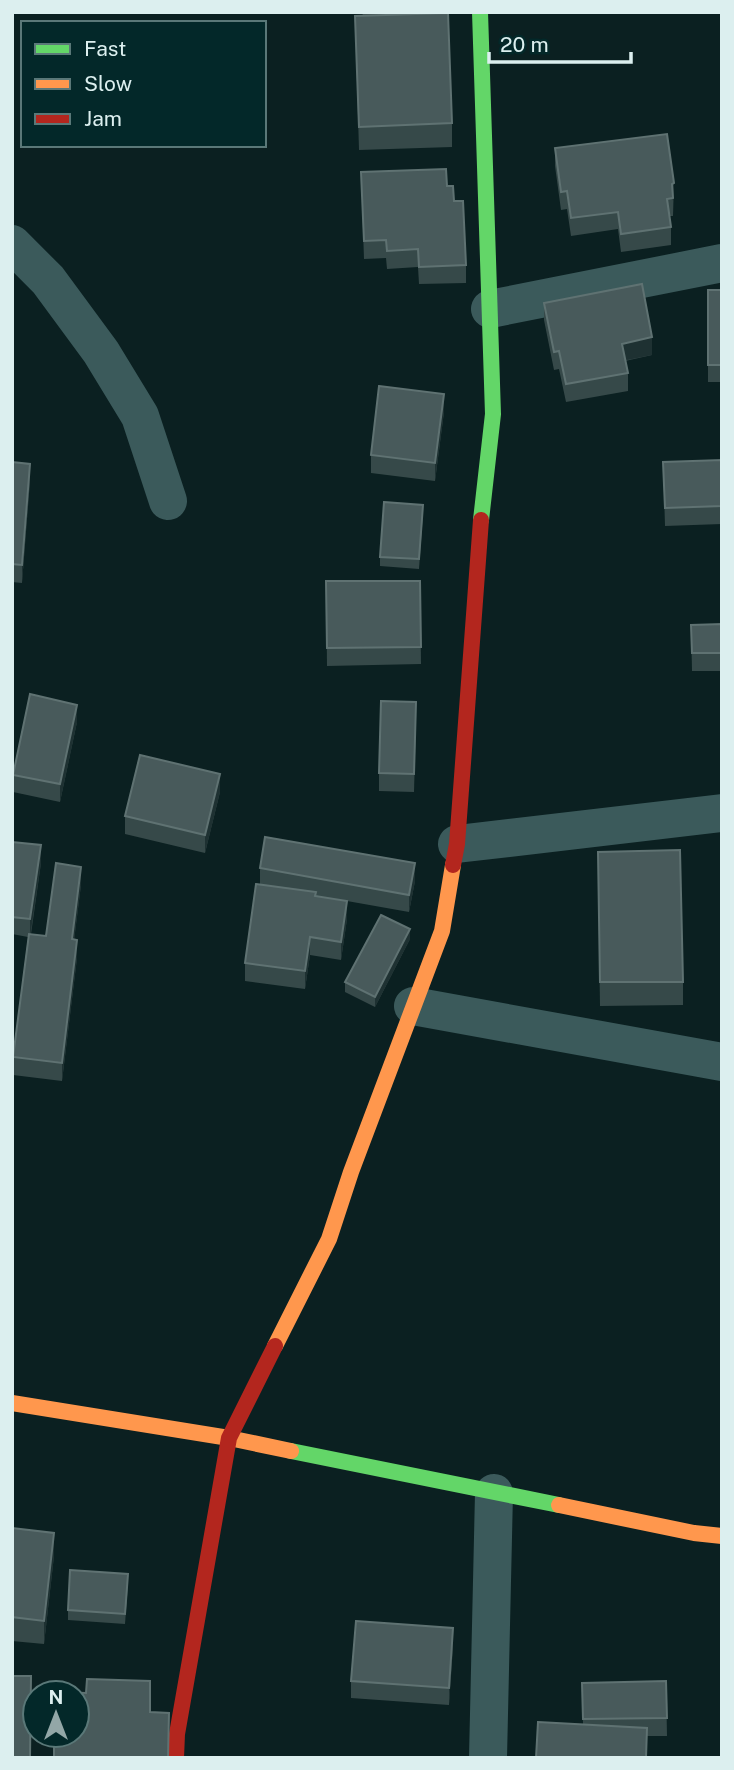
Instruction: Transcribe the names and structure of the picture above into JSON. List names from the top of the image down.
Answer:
{
  "legend": ["Fast", "Slow", "Jam"],
  "scale_bar": "20 m",
  "north": "top"
}
